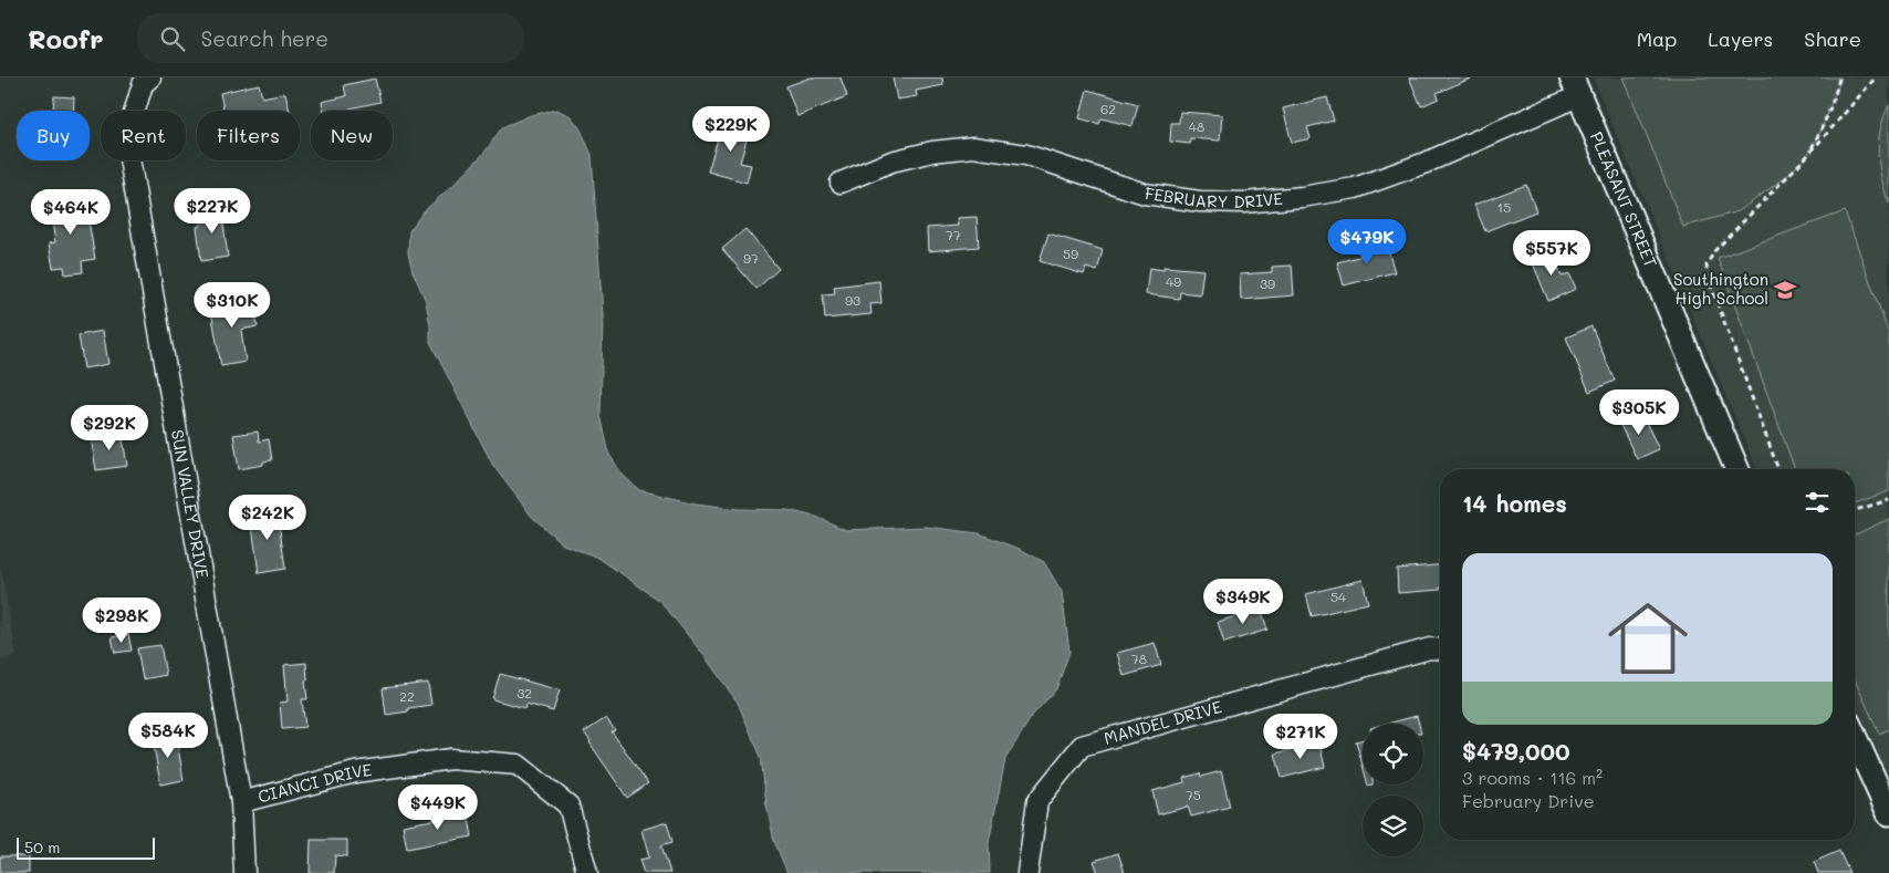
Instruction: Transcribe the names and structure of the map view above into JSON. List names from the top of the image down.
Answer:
{
  "streets": {
    "street": [
      "FEBRUARY DRIVE",
      "PLEASANT STREET",
      "SUN VALLEY DRIVE",
      "MANDEL DRIVE",
      "CIANCI DRIVE"
    ]
  },
  "crossings": [
    ["FEBRUARY DRIVE", "PLEASANT STREET"],
    ["SUN VALLEY DRIVE", "CIANCI DRIVE"]
  ],
  "places": {
    "school or university": ["Southington High School"]
  },
  "house_numbers": [
    "62",
    "48",
    "15",
    "77",
    "59",
    "97",
    "49",
    "39",
    "93",
    "54",
    "78",
    "32",
    "22",
    "75"
  ],
  "scale_bar": "50 m",
  "page": {
    "header": "Roofr",
    "search": "Search here",
    "nav": ["Map", "Layers", "Share"],
    "price": [
      "$229K",
      "$227K",
      "$464K",
      "$479K",
      "$557K",
      "$310K",
      "$305K",
      "$292K",
      "$242K",
      "$349K",
      "$298K",
      "$584K",
      "$271K",
      "$449K"
    ],
    "chip": [
      "Buy",
      "Rent",
      "Filters",
      "New"
    ],
    "heading": "14 homes",
    "list": [
      {
        "name": "$479,000",
        "note": "3 rooms · 116 m² · February Drive"
      }
    ],
    "scale": "50 m"
  }
}
